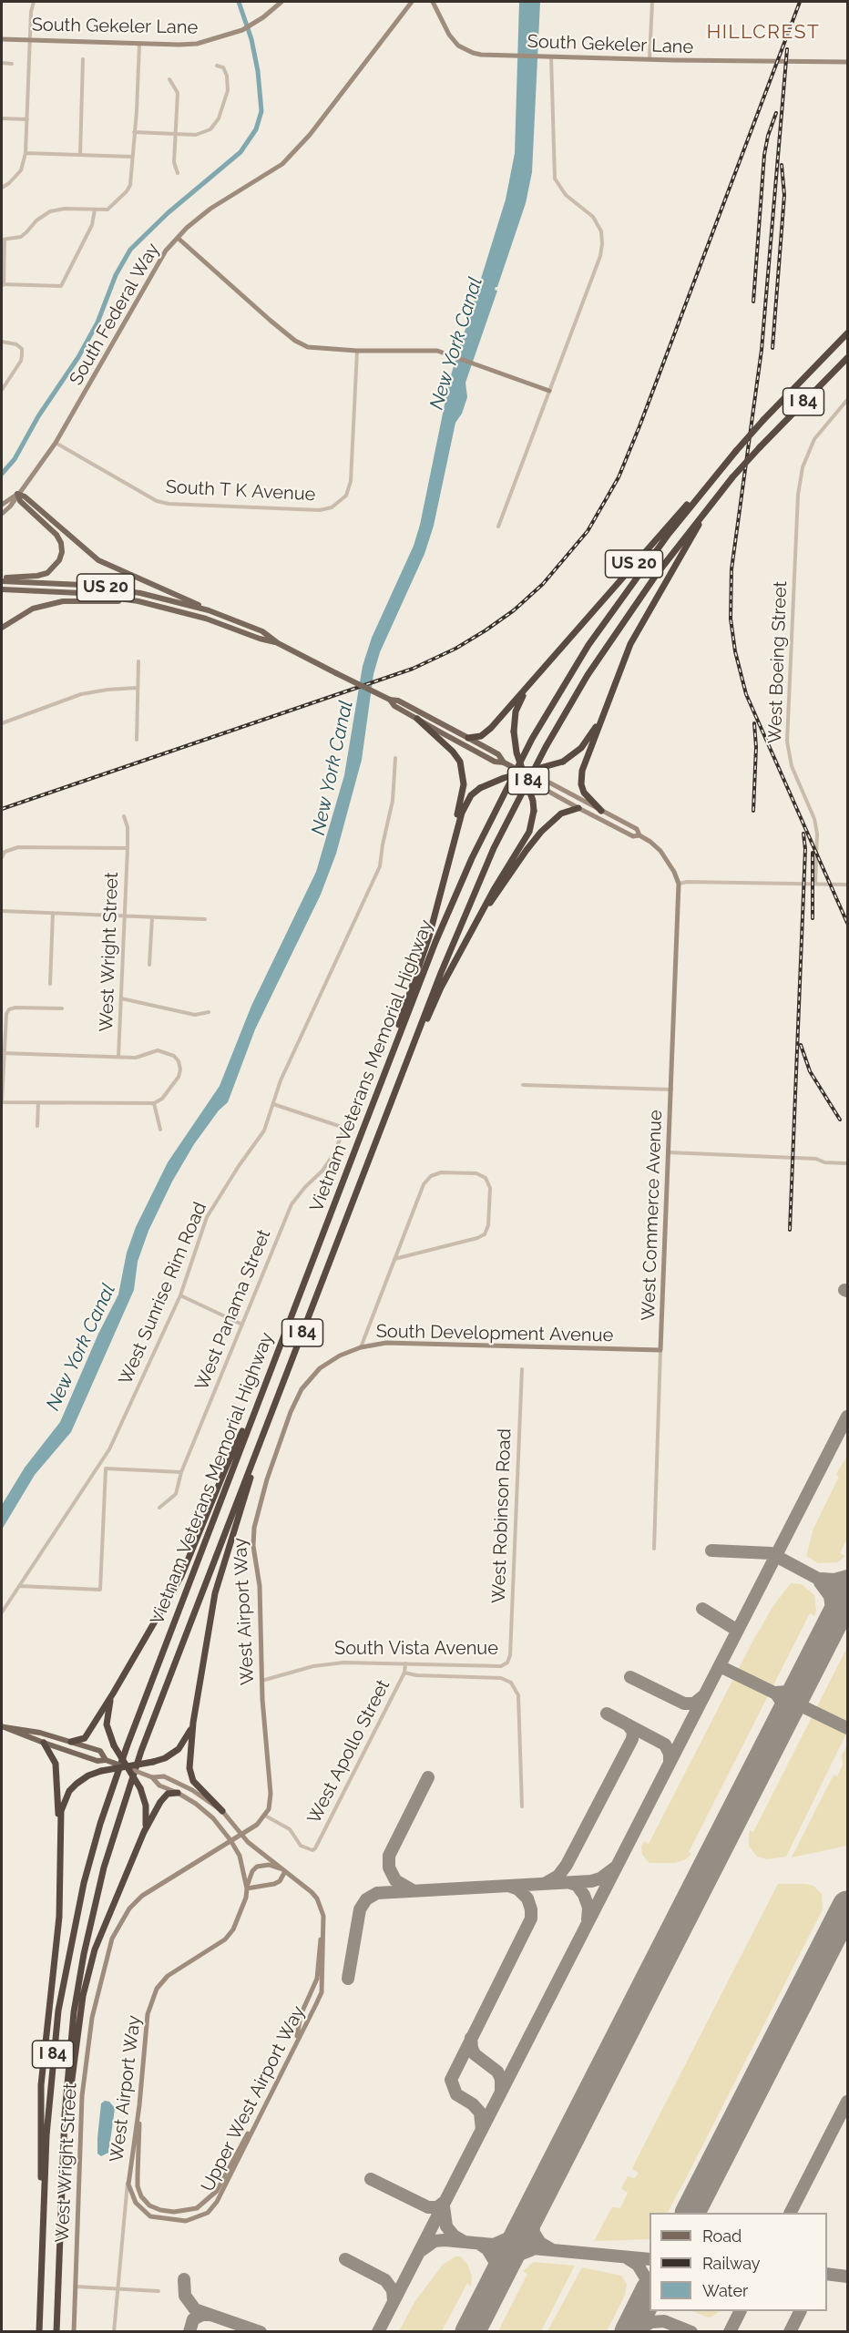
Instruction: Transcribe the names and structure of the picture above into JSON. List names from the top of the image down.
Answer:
{
  "streets": {
    "highway": ["I 84", "US 20", "Vietnam Veterans Memorial Highway"],
    "street": [
      "South Gekeler Lane",
      "South Federal Way",
      "South T K Avenue",
      "West Boeing Street",
      "West Wright Street",
      "West Commerce Avenue",
      "West Sunrise Rim Road",
      "West Panama Street",
      "South Development Avenue",
      "West Robinson Road",
      "West Airport Way",
      "South Vista Avenue",
      "West Apollo Street",
      "Upper West Airport Way"
    ]
  },
  "crossings": [
    ["South Federal Way", "South T K Avenue"],
    ["I 84", "US 20"],
    ["I 84", "Vietnam Veterans Memorial Highway"],
    ["US 20", "Vietnam Veterans Memorial Highway"],
    ["West Wright Street", "West Airport Way"],
    ["West Commerce Avenue", "South Development Avenue"],
    ["West Sunrise Rim Road", "West Panama Street"],
    ["South Development Avenue", "West Airport Way"],
    ["West Robinson Road", "South Vista Avenue"],
    ["West Airport Way", "South Vista Avenue"],
    ["West Airport Way", "West Apollo Street"],
    ["West Airport Way", "Upper West Airport Way"],
    ["South Vista Avenue", "West Apollo Street"]
  ],
  "districts": ["HILLCREST"],
  "water": ["New York Canal"],
  "legend": ["Road", "Railway", "Water"]
}
